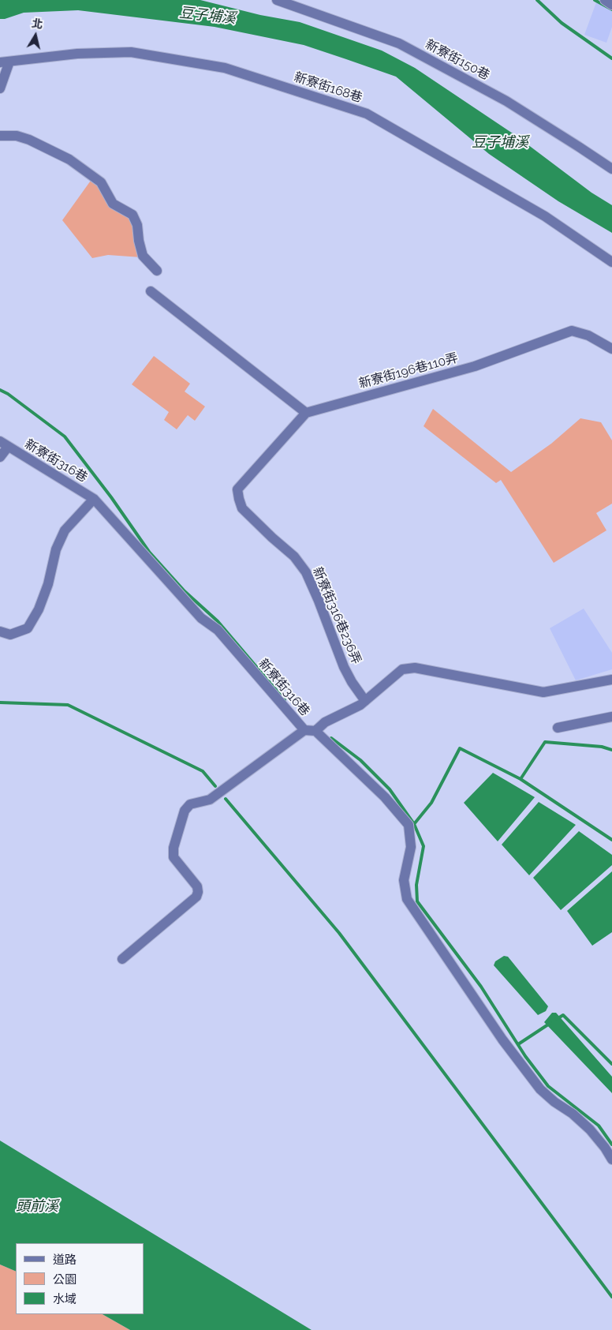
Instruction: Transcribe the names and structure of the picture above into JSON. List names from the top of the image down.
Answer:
{
  "streets": {
    "street": [
      "新寮街150巷",
      "新寮街168巷",
      "新寮街196巷110弄",
      "新寮街316巷",
      "新寮街316巷236弄"
    ]
  },
  "crossings": [
    ["新寮街196巷110弄", "新寮街316巷236弄"],
    ["新寮街316巷", "新寮街316巷236弄"]
  ],
  "water": ["豆子埔溪", "頭前溪"],
  "legend": ["道路", "公園", "水域"],
  "north": "top"
}
